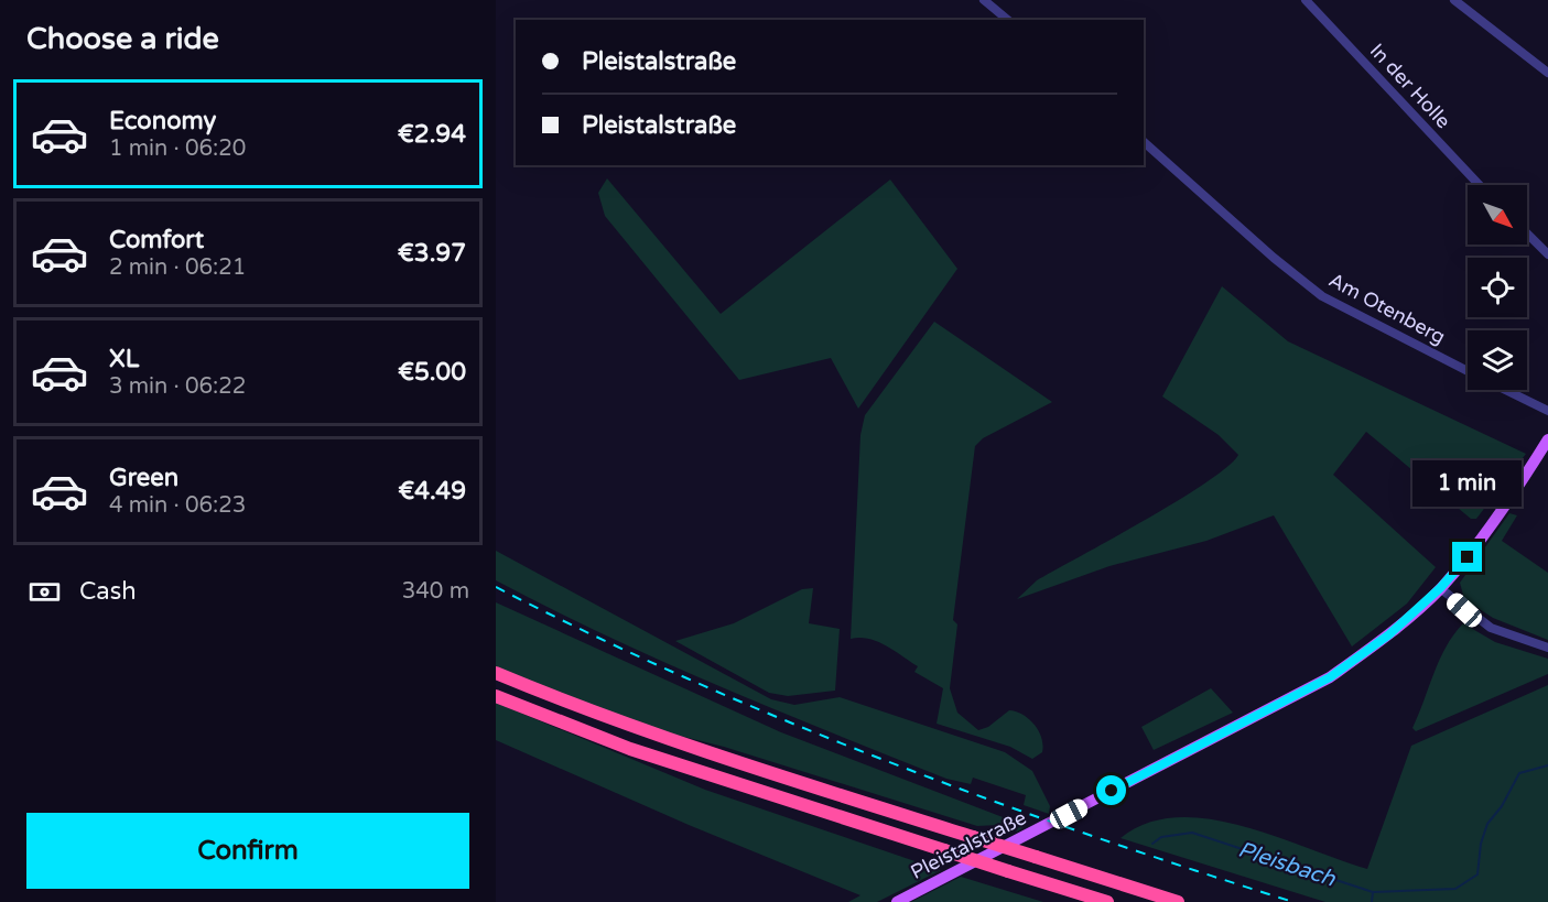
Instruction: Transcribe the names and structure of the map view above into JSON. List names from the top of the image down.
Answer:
{
  "streets": {
    "main road": ["Pleistalstraße"],
    "street": ["In der Holle", "Am Otenberg"]
  },
  "water": ["Pleisbach"],
  "north": "bottom right",
  "page": {
    "heading": "Choose a ride",
    "banner": ["Pleistalstraße", "Pleistalstraße"],
    "list": [
      {
        "name": "Economy",
        "note": "1 min · 06:20",
        "value": "€2.94"
      },
      {
        "name": "Comfort",
        "note": "2 min · 06:21",
        "value": "€3.97"
      },
      {
        "name": "XL",
        "note": "3 min · 06:22",
        "value": "€5.00"
      },
      {
        "name": "Green",
        "note": "4 min · 06:23",
        "value": "€4.49"
      }
    ],
    "bubble": "1 min",
    "pay": ["Cash", "340 m"],
    "buttons": "Confirm"
  }
}
